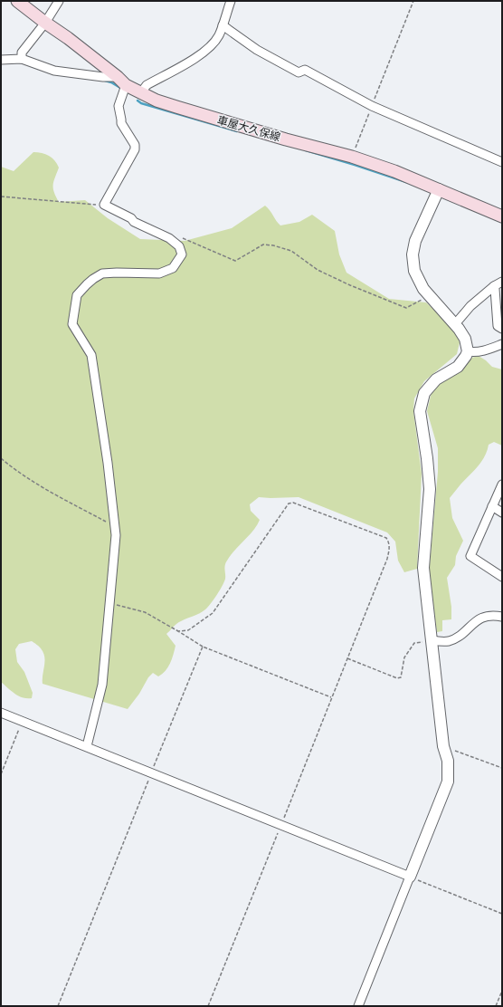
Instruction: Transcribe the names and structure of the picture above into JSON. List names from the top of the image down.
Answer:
{
  "streets": {
    "main road": ["車屋大久保線"]
  }
}
